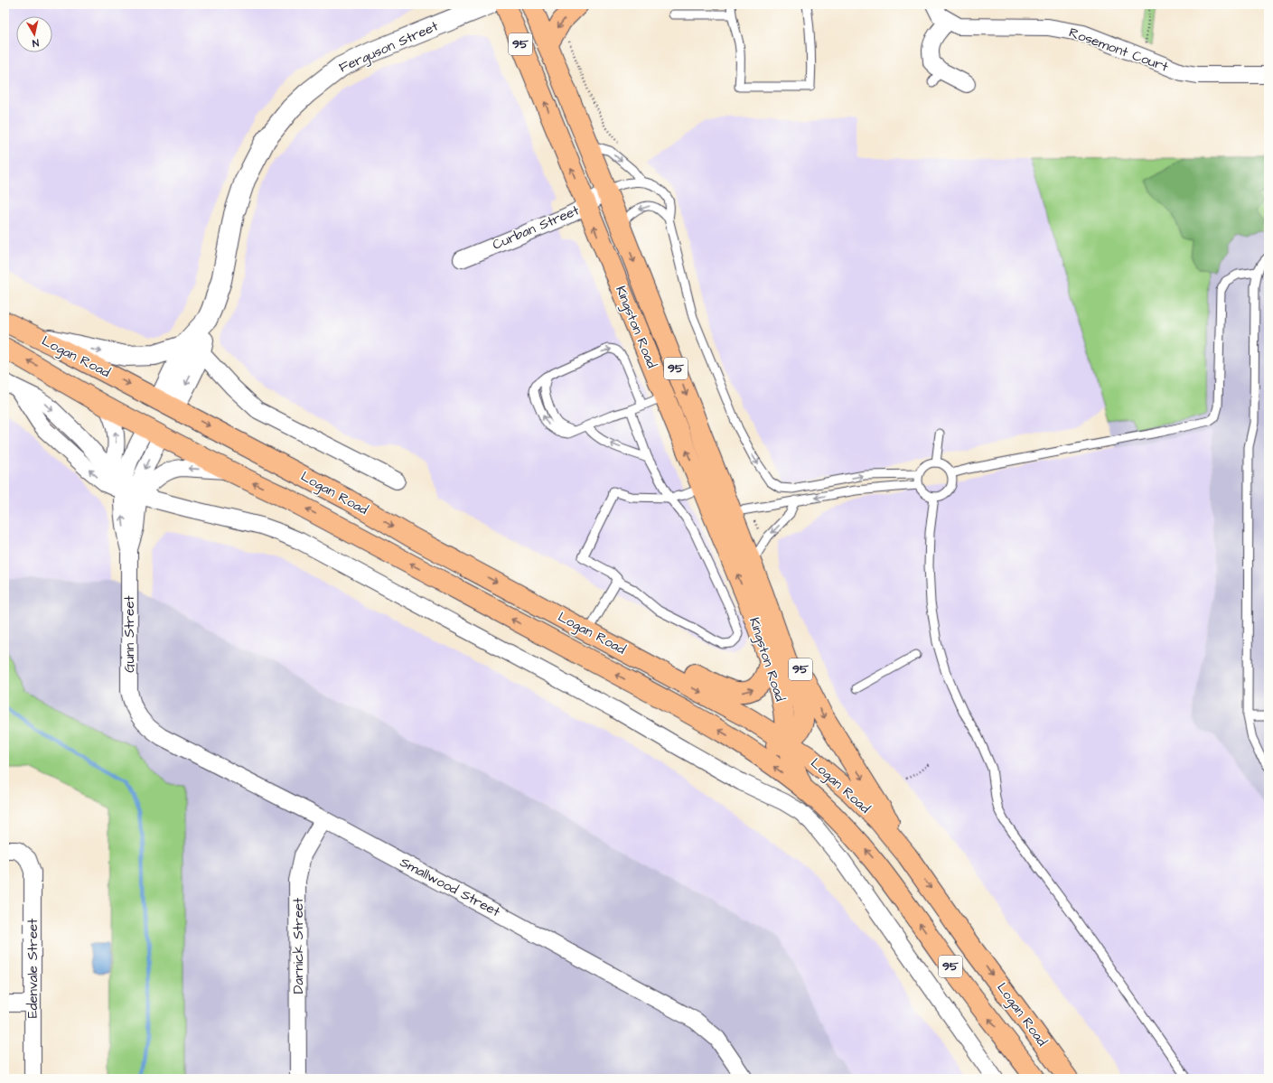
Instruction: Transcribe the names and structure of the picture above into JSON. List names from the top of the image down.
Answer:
{
  "streets": {
    "main road": ["95", "Kingston Road", "Logan Road"],
    "street": [
      "Ferguson Street",
      "Rosemont Court",
      "Curban Street",
      "Gunn Street",
      "Smallwood Street",
      "Darnick Street",
      "Edenvale Street"
    ]
  },
  "crossings": [
    ["95", "Kingston Road"],
    ["95", "Logan Road"],
    ["Ferguson Street", "Logan Road"],
    ["Curban Street", "Kingston Road"],
    ["Kingston Road", "Logan Road"],
    ["Logan Road", "Gunn Street"],
    ["Gunn Street", "Smallwood Street"],
    ["Smallwood Street", "Darnick Street"]
  ],
  "north": "bottom"
}
